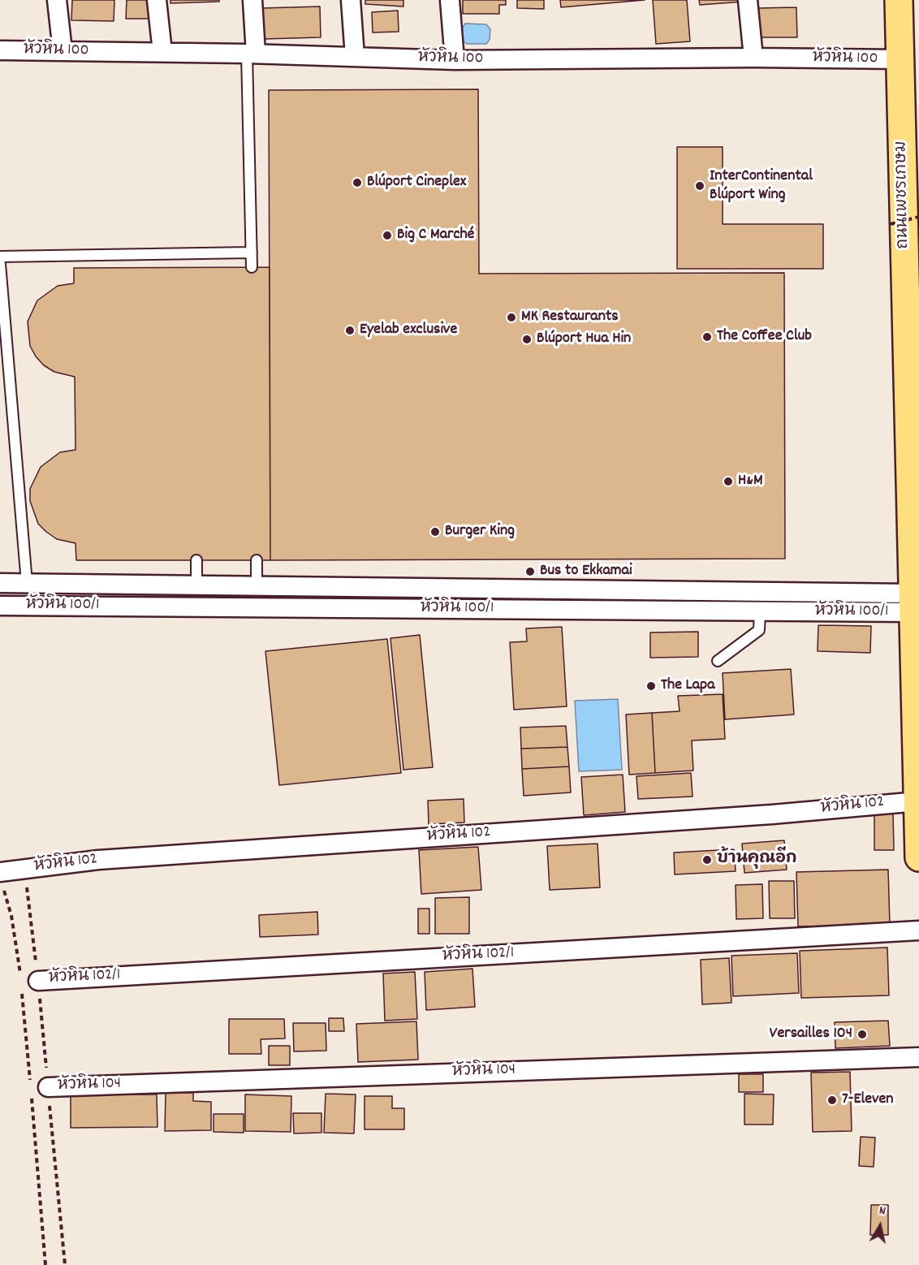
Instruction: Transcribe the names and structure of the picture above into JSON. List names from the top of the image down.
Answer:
{
  "streets": {
    "main road": ["ถนนเพชรเกษม"],
    "street": [
      "หัวหิน 100",
      "หัวหิน 100/1",
      "หัวหิน 102",
      "หัวหิน 102/1",
      "หัวหิน 104"
    ]
  },
  "crossings": [
    ["หัวหิน 100", "ถนนเพชรเกษม"],
    ["ถนนเพชรเกษม", "หัวหิน 100/1"],
    ["ถนนเพชรเกษม", "หัวหิน 102"]
  ],
  "places": [
    "Blúport Cineplex",
    "InterContinental Blúport Wing",
    "Big C Marché",
    "MK Restaurants",
    "Eyelab exclusive",
    "The Coffee Club",
    "Blúport Hua Hin",
    "H&M",
    "Burger King",
    "Bus to Ekkamai",
    "The Lapa",
    "บ้านคุณอีก",
    "Versailles 104",
    "7-Eleven"
  ],
  "north": "top"
}
